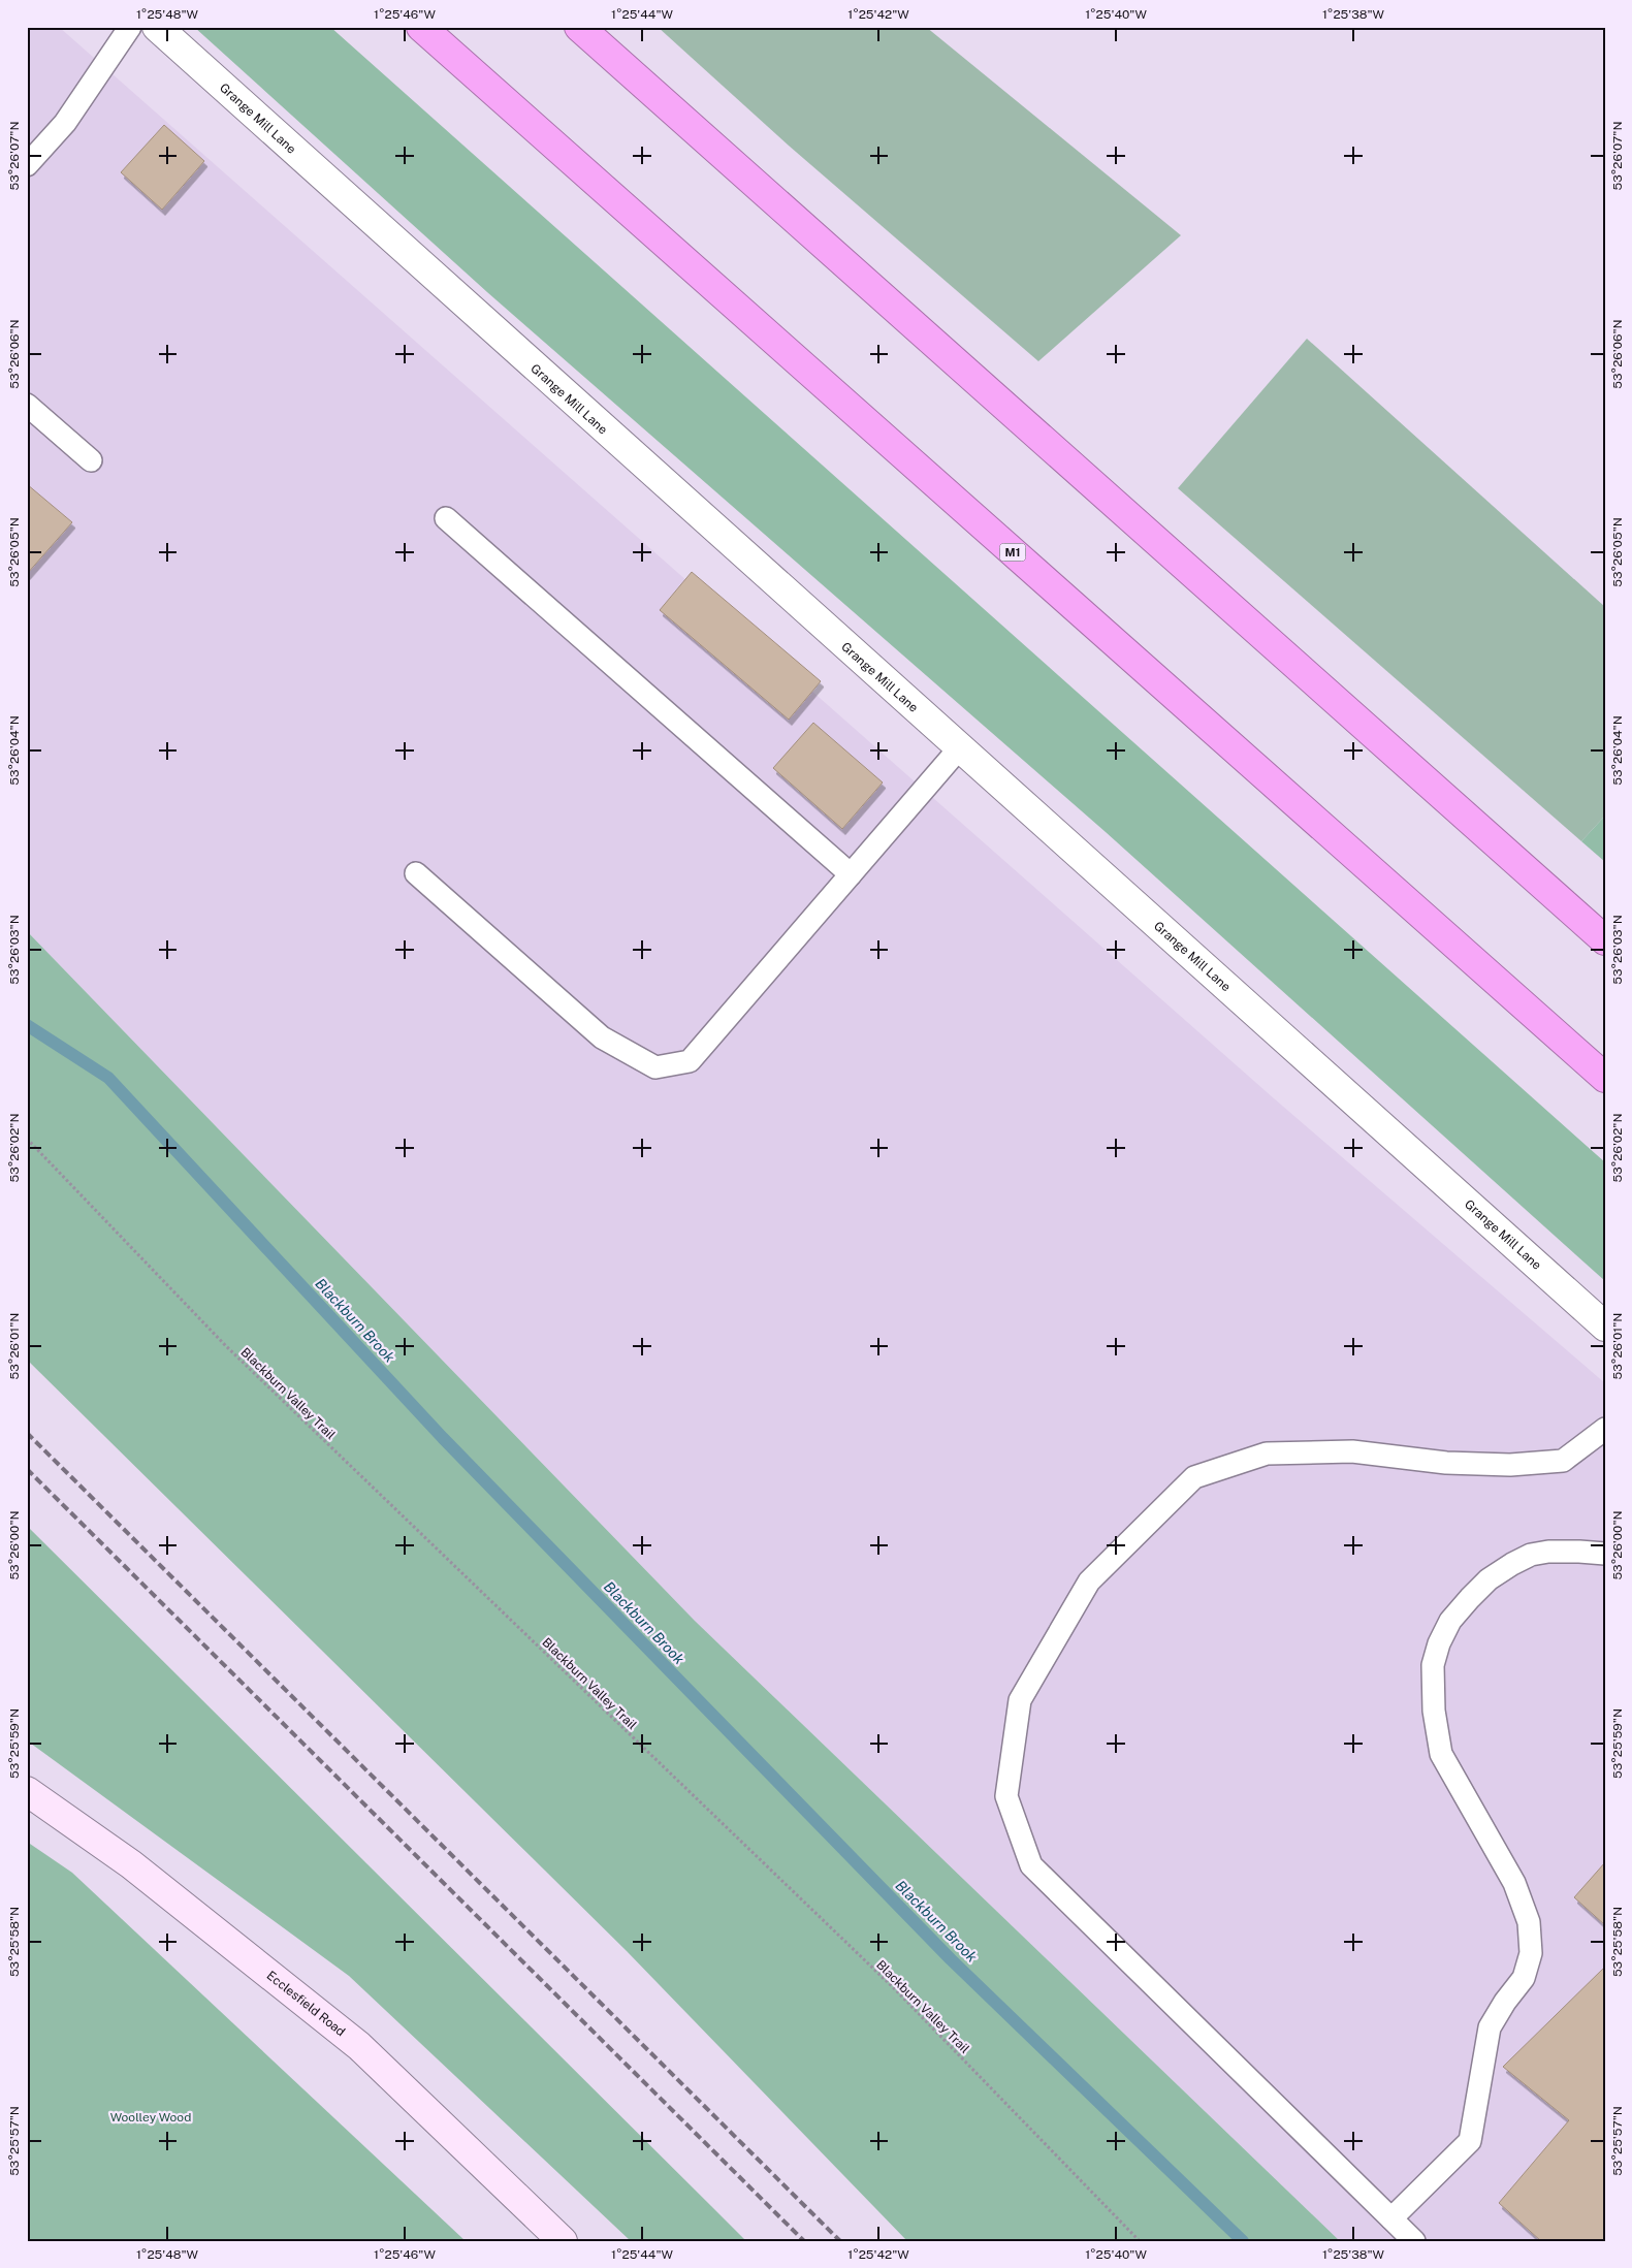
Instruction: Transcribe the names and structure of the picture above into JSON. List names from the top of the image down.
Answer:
{
  "streets": {
    "highway": ["M1"],
    "main road": ["Ecclesfield Road"],
    "street": ["Grange Mill Lane"],
    "path": ["Blackburn Valley Trail"]
  },
  "water": ["Blackburn Brook"],
  "parks": ["Woolley Wood"],
  "coordinates": [
    "1°25'48\"W",
    "1°25'46\"W",
    "1°25'44\"W",
    "1°25'42\"W",
    "1°25'40\"W",
    "1°25'38\"W",
    "53°26'07\"N",
    "53°26'06\"N",
    "53°26'05\"N",
    "53°26'04\"N",
    "53°26'03\"N",
    "53°26'02\"N",
    "53°26'01\"N",
    "53°26'00\"N",
    "53°25'59\"N",
    "53°25'58\"N",
    "53°25'57\"N"
  ]
}
